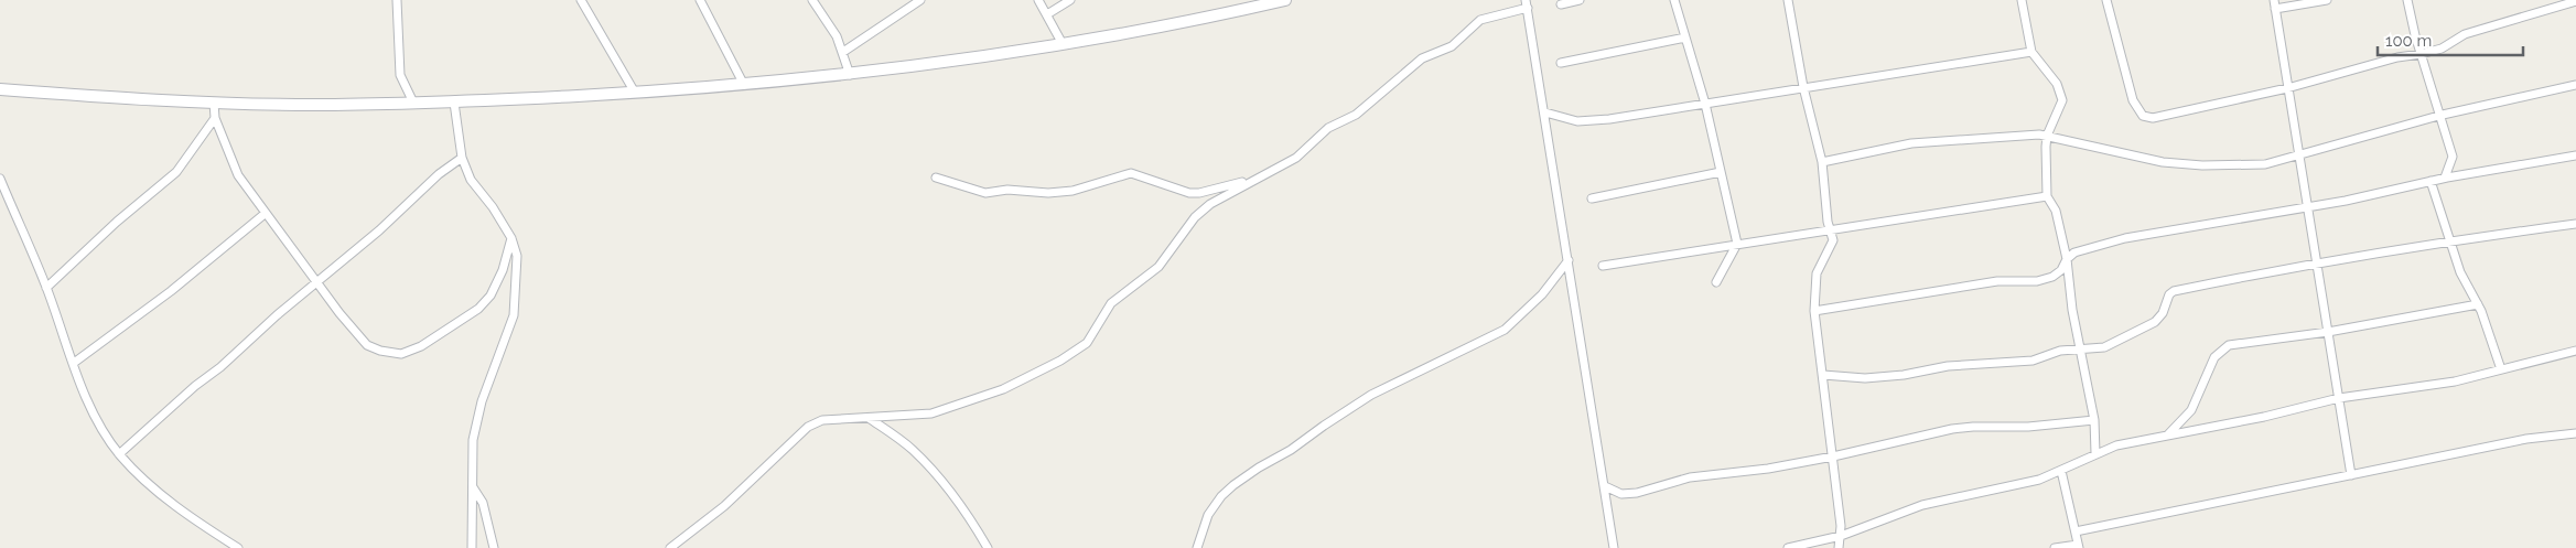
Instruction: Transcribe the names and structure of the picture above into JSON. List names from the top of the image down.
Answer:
{
  "scale_bar": "100 m"
}
